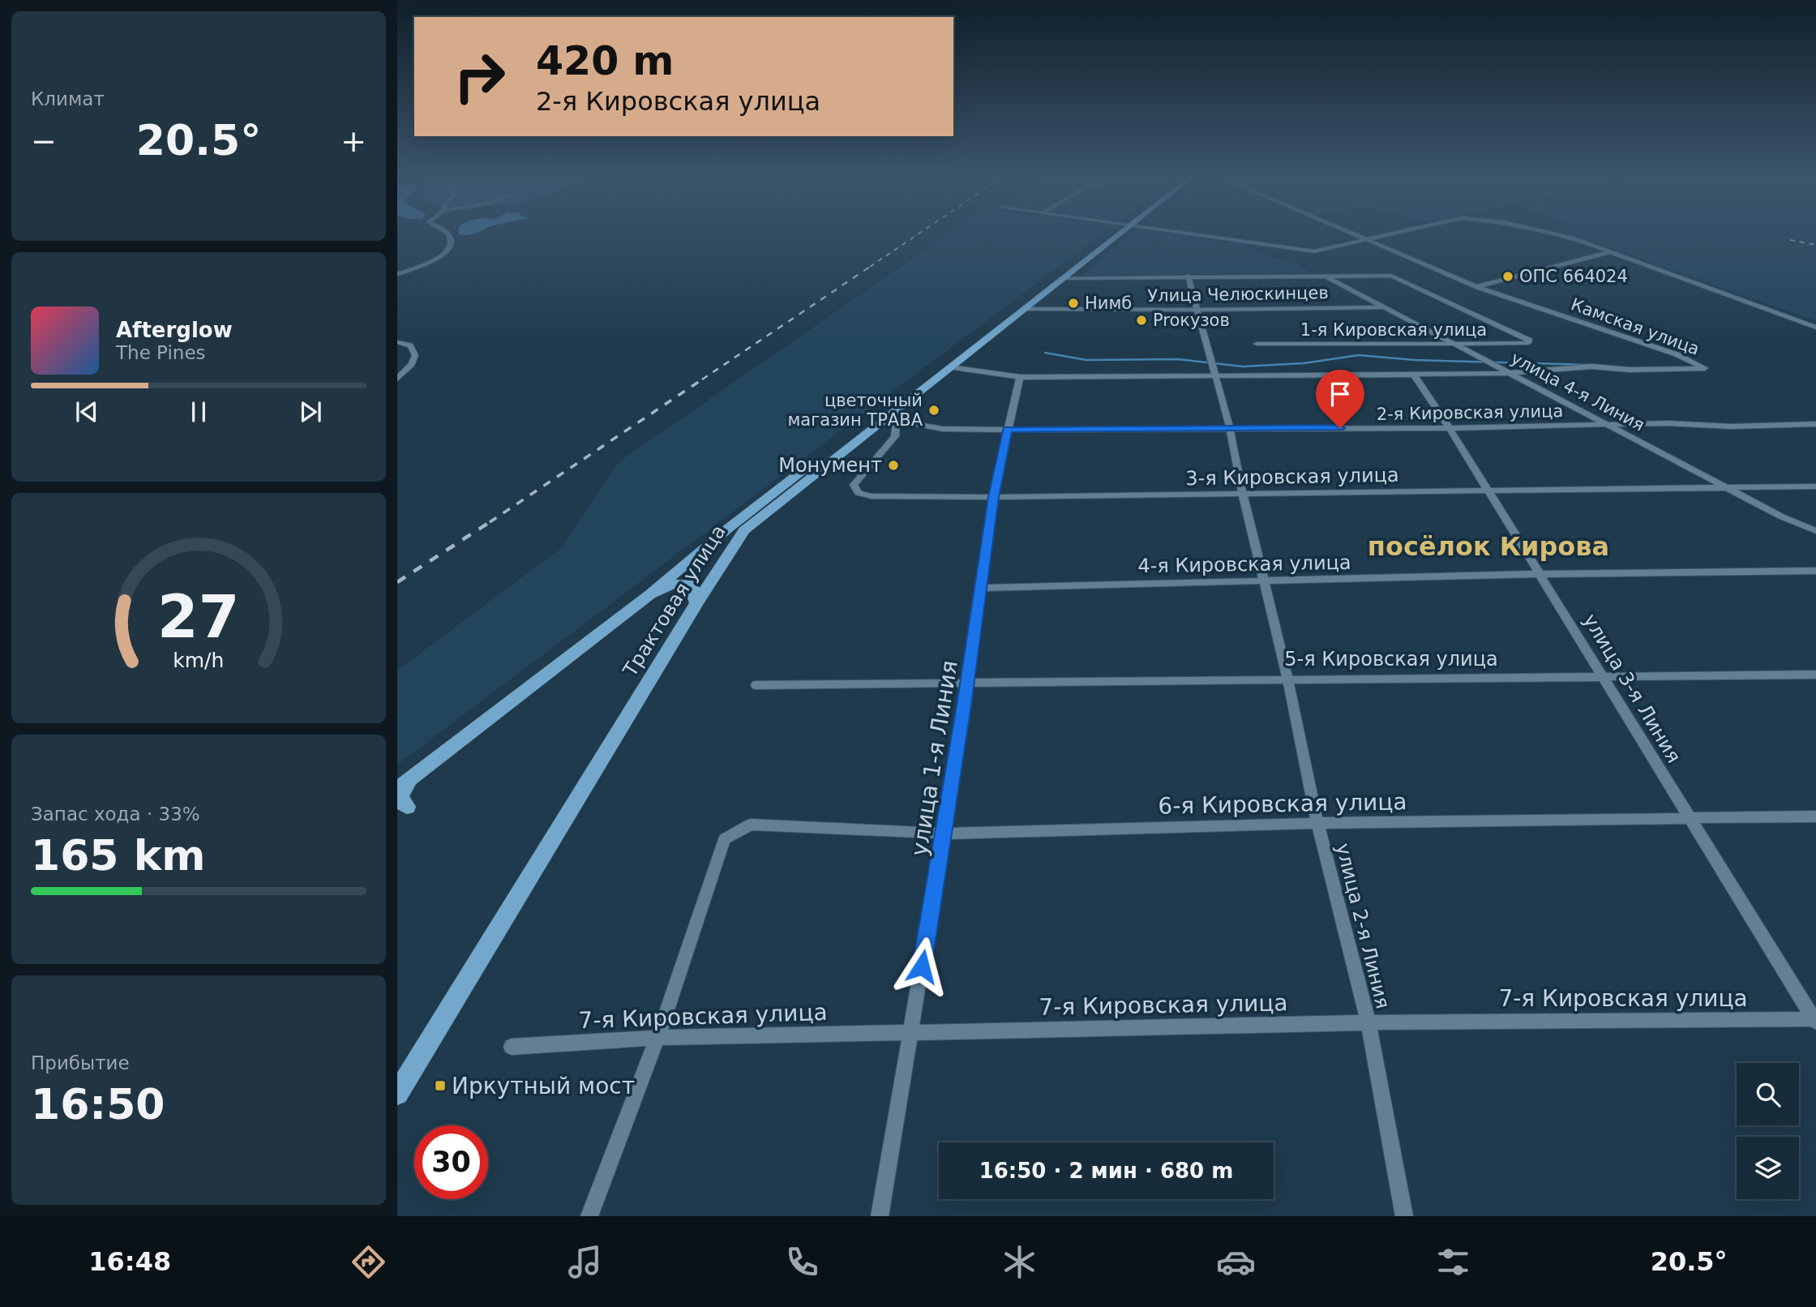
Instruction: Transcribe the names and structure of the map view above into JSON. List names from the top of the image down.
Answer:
{
  "streets": {
    "main road": ["Трактовая улица"],
    "street": [
      "Улица Челюскинцев",
      "Камская улица",
      "1-я Кировская улица",
      "улица 4-я Линия",
      "2-я Кировская улица",
      "3-я Кировская улица",
      "4-я Кировская улица",
      "5-я Кировская улица",
      "улица 3-я Линия",
      "улица 1-я Линия",
      "6-я Кировская улица",
      "улица 2-я Линия",
      "7-я Кировская улица"
    ]
  },
  "crossings": [
    ["Улица Челюскинцев", "улица 4-я Линия"],
    ["Улица Челюскинцев", "Трактовая улица"],
    ["Улица Челюскинцев", "улица 2-я Линия"],
    ["Камская улица", "улица 4-я Линия"],
    ["1-я Кировская улица", "улица 4-я Линия"],
    ["улица 4-я Линия", "2-я Кировская улица"],
    ["улица 4-я Линия", "3-я Кировская улица"],
    ["2-я Кировская улица", "3-я Кировская улица"],
    ["2-я Кировская улица", "Трактовая улица"],
    ["2-я Кировская улица", "улица 3-я Линия"],
    ["2-я Кировская улица", "улица 1-я Линия"],
    ["2-я Кировская улица", "улица 2-я Линия"],
    ["3-я Кировская улица", "Трактовая улица"],
    ["3-я Кировская улица", "улица 3-я Линия"],
    ["3-я Кировская улица", "улица 1-я Линия"],
    ["3-я Кировская улица", "улица 2-я Линия"],
    ["4-я Кировская улица", "улица 3-я Линия"],
    ["4-я Кировская улица", "улица 1-я Линия"],
    ["4-я Кировская улица", "улица 2-я Линия"],
    ["5-я Кировская улица", "улица 3-я Линия"],
    ["5-я Кировская улица", "улица 1-я Линия"],
    ["5-я Кировская улица", "улица 2-я Линия"],
    ["улица 3-я Линия", "6-я Кировская улица"],
    ["улица 3-я Линия", "7-я Кировская улица"],
    ["улица 1-я Линия", "6-я Кировская улица"],
    ["улица 1-я Линия", "7-я Кировская улица"],
    ["6-я Кировская улица", "улица 2-я Линия"],
    ["6-я Кировская улица", "7-я Кировская улица"],
    ["улица 2-я Линия", "7-я Кировская улица"]
  ],
  "districts": ["посёлок Кирова"],
  "places": {
    "other": [
      "ОПС 664024",
      "Нимб",
      "Proкузов",
      "цветочный магазин ТРАВА",
      "Монумент"
    ],
    "transit": ["Иркутный мост"]
  },
  "page": {
    "tile": [
      "Климат",
      ["Запас хода · 33%", "165 km"],
      ["Прибытие", "16:50"]
    ],
    "turn": ["420 m", "2-я Кировская улица"],
    "heat": ["−", "20.5°", "+"],
    "song": ["Afterglow", "The Pines"],
    "limit": "30",
    "trip": "16:50 · 2 мин · 680 m",
    "tabs": ["16:48", "20.5°"],
    "gauge": ["27", "km/h"]
  }
}
